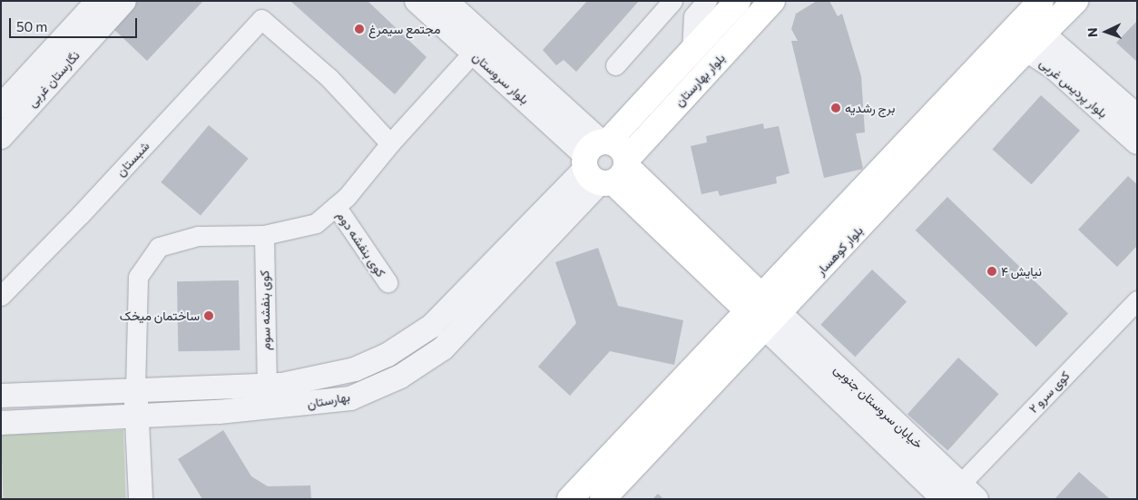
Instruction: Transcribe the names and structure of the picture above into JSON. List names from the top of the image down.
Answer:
{
  "streets": {
    "main road": ["بلوار بهارستان", "بلوار کوهسار"],
    "street": [
      "بلوار سروستان",
      "نگارستان غربی",
      "بلوار پردیس غربی",
      "شبستان",
      "کوی بنفشه دوم",
      "کوی بنفشه سوم",
      "کوی سرو ۲",
      "بهارستان",
      "خیابان سروستان جنوبی"
    ]
  },
  "crossings": [
    ["بلوار سروستان", "بلوار بهارستان"],
    ["بلوار سروستان", "بهارستان"],
    ["بلوار بهارستان", "بهارستان"],
    ["بلوار پردیس غربی", "بلوار کوهسار"],
    ["بلوار کوهسار", "خیابان سروستان جنوبی"],
    ["کوی بنفشه سوم", "بهارستان"],
    ["کوی سرو ۲", "خیابان سروستان جنوبی"]
  ],
  "places": [
    "مجتمع سیمرغ",
    "برج رشدیه",
    "نیایش ۴",
    "ساختمان میخک"
  ],
  "scale_bar": "50 m",
  "north": "left"
}
